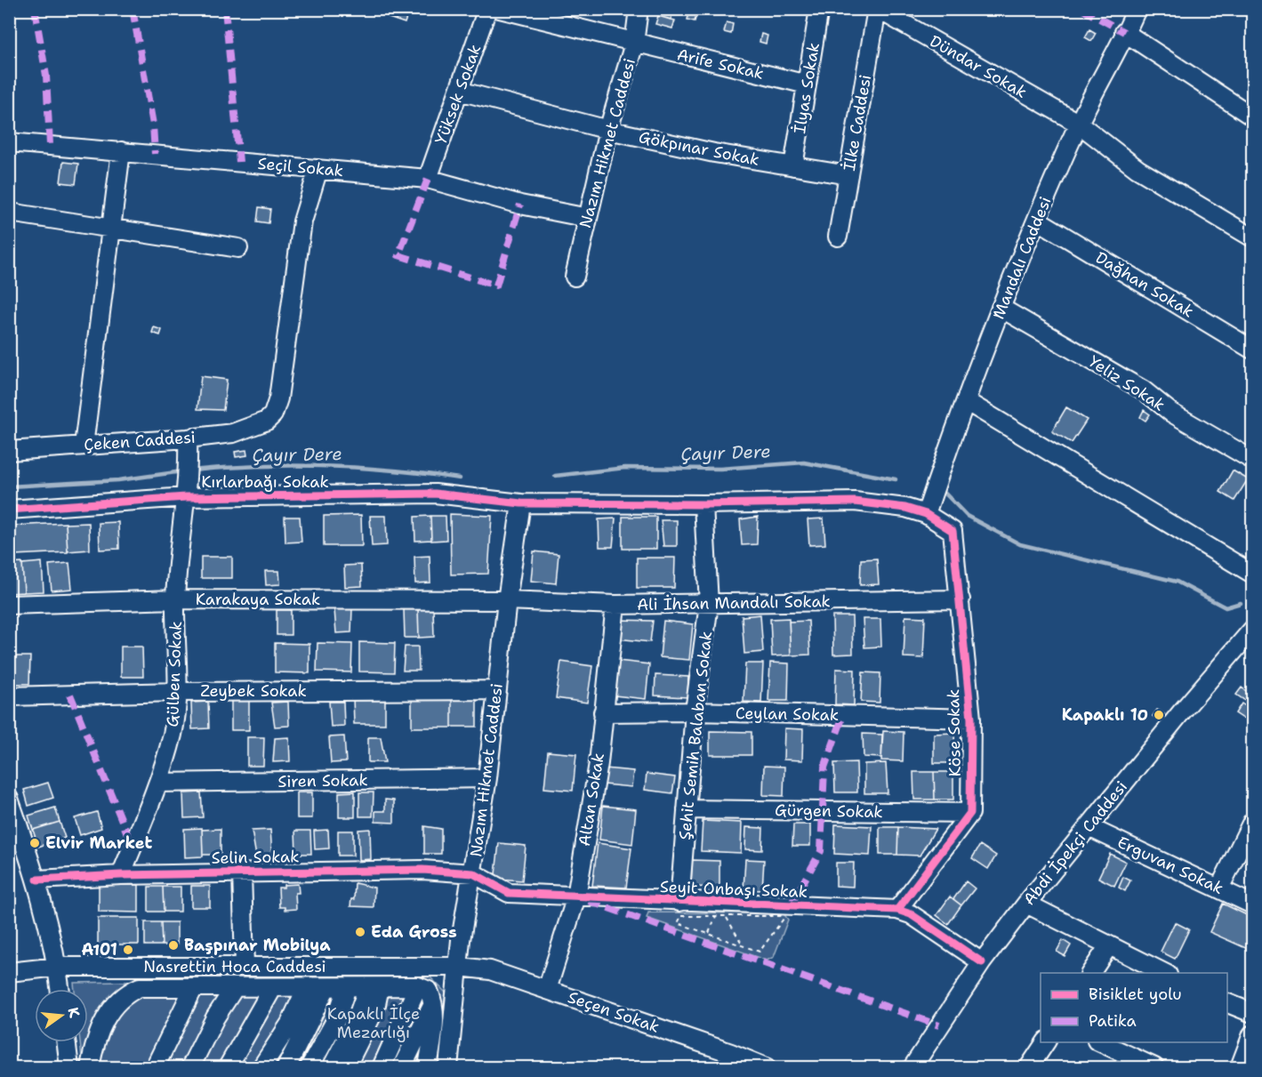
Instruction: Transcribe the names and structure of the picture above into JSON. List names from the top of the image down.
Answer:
{
  "streets": {
    "street": [
      "Arife Sokak",
      "Dündar Sokak",
      "İlyas Sokak",
      "Yüksek Sokak",
      "İlke Caddesi",
      "Nazım Hikmet Caddesi",
      "Gökpınar Sokak",
      "Seçil Sokak",
      "Mandalı Caddesi",
      "Dağhan Sokak",
      "Yeliz Sokak",
      "Çeken Caddesi",
      "Kırlarbağı Sokak",
      "Karakaya Sokak",
      "Ali İhsan Mandalı Sokak",
      "Gülben Sokak",
      "Zeybek Sokak",
      "Ceylan Sokak",
      "Köse Sokak",
      "Şehit Semih Balaban Sokak",
      "Siren Sokak",
      "Altan Sokak",
      "Gürgen Sokak",
      "Abdi İpekçi Caddesi",
      "Selin Sokak",
      "Erguvan Sokak",
      "Seyit Onbaşı Sokak",
      "Nasrettin Hoca Caddesi",
      "Seçen Sokak"
    ]
  },
  "crossings": [
    ["Arife Sokak", "İlyas Sokak"],
    ["Arife Sokak", "Nazım Hikmet Caddesi"],
    ["Dündar Sokak", "İlke Caddesi"],
    ["Dündar Sokak", "Mandalı Caddesi"],
    ["İlyas Sokak", "Gökpınar Sokak"],
    ["Yüksek Sokak", "Gökpınar Sokak"],
    ["Yüksek Sokak", "Seçil Sokak"],
    ["İlke Caddesi", "Gökpınar Sokak"],
    ["Nazım Hikmet Caddesi", "Gökpınar Sokak"],
    ["Nazım Hikmet Caddesi", "Seçil Sokak"],
    ["Nazım Hikmet Caddesi", "Kırlarbağı Sokak"],
    ["Nazım Hikmet Caddesi", "Karakaya Sokak"],
    ["Nazım Hikmet Caddesi", "Ali İhsan Mandalı Sokak"],
    ["Nazım Hikmet Caddesi", "Zeybek Sokak"],
    ["Nazım Hikmet Caddesi", "Siren Sokak"],
    ["Nazım Hikmet Caddesi", "Selin Sokak"],
    ["Nazım Hikmet Caddesi", "Seyit Onbaşı Sokak"],
    ["Nazım Hikmet Caddesi", "Nasrettin Hoca Caddesi"],
    ["Nazım Hikmet Caddesi", "Seçen Sokak"],
    ["Seçil Sokak", "Çeken Caddesi"],
    ["Mandalı Caddesi", "Dağhan Sokak"],
    ["Mandalı Caddesi", "Yeliz Sokak"],
    ["Mandalı Caddesi", "Kırlarbağı Sokak"],
    ["Çeken Caddesi", "Gülben Sokak"],
    ["Kırlarbağı Sokak", "Gülben Sokak"],
    ["Kırlarbağı Sokak", "Köse Sokak"],
    ["Kırlarbağı Sokak", "Şehit Semih Balaban Sokak"],
    ["Karakaya Sokak", "Ali İhsan Mandalı Sokak"],
    ["Karakaya Sokak", "Gülben Sokak"],
    ["Ali İhsan Mandalı Sokak", "Köse Sokak"],
    ["Ali İhsan Mandalı Sokak", "Şehit Semih Balaban Sokak"],
    ["Ali İhsan Mandalı Sokak", "Altan Sokak"],
    ["Gülben Sokak", "Zeybek Sokak"],
    ["Gülben Sokak", "Siren Sokak"],
    ["Gülben Sokak", "Selin Sokak"],
    ["Ceylan Sokak", "Köse Sokak"],
    ["Ceylan Sokak", "Şehit Semih Balaban Sokak"],
    ["Ceylan Sokak", "Altan Sokak"],
    ["Köse Sokak", "Gürgen Sokak"],
    ["Şehit Semih Balaban Sokak", "Gürgen Sokak"],
    ["Şehit Semih Balaban Sokak", "Seyit Onbaşı Sokak"],
    ["Altan Sokak", "Seyit Onbaşı Sokak"],
    ["Altan Sokak", "Seçen Sokak"],
    ["Abdi İpekçi Caddesi", "Erguvan Sokak"],
    ["Abdi İpekçi Caddesi", "Seyit Onbaşı Sokak"],
    ["Selin Sokak", "Seyit Onbaşı Sokak"],
    ["Nasrettin Hoca Caddesi", "Seçen Sokak"]
  ],
  "water": ["Çayır Dere"],
  "parks": ["Kapaklı İlçe Mezarlığı"],
  "places": [
    "Kapaklı 10",
    "Elvir Market",
    "Eda Gross",
    "Başpınar Mobilya",
    "A101"
  ],
  "legend": ["Bisiklet yolu", "Patika"],
  "north": "right"
}
